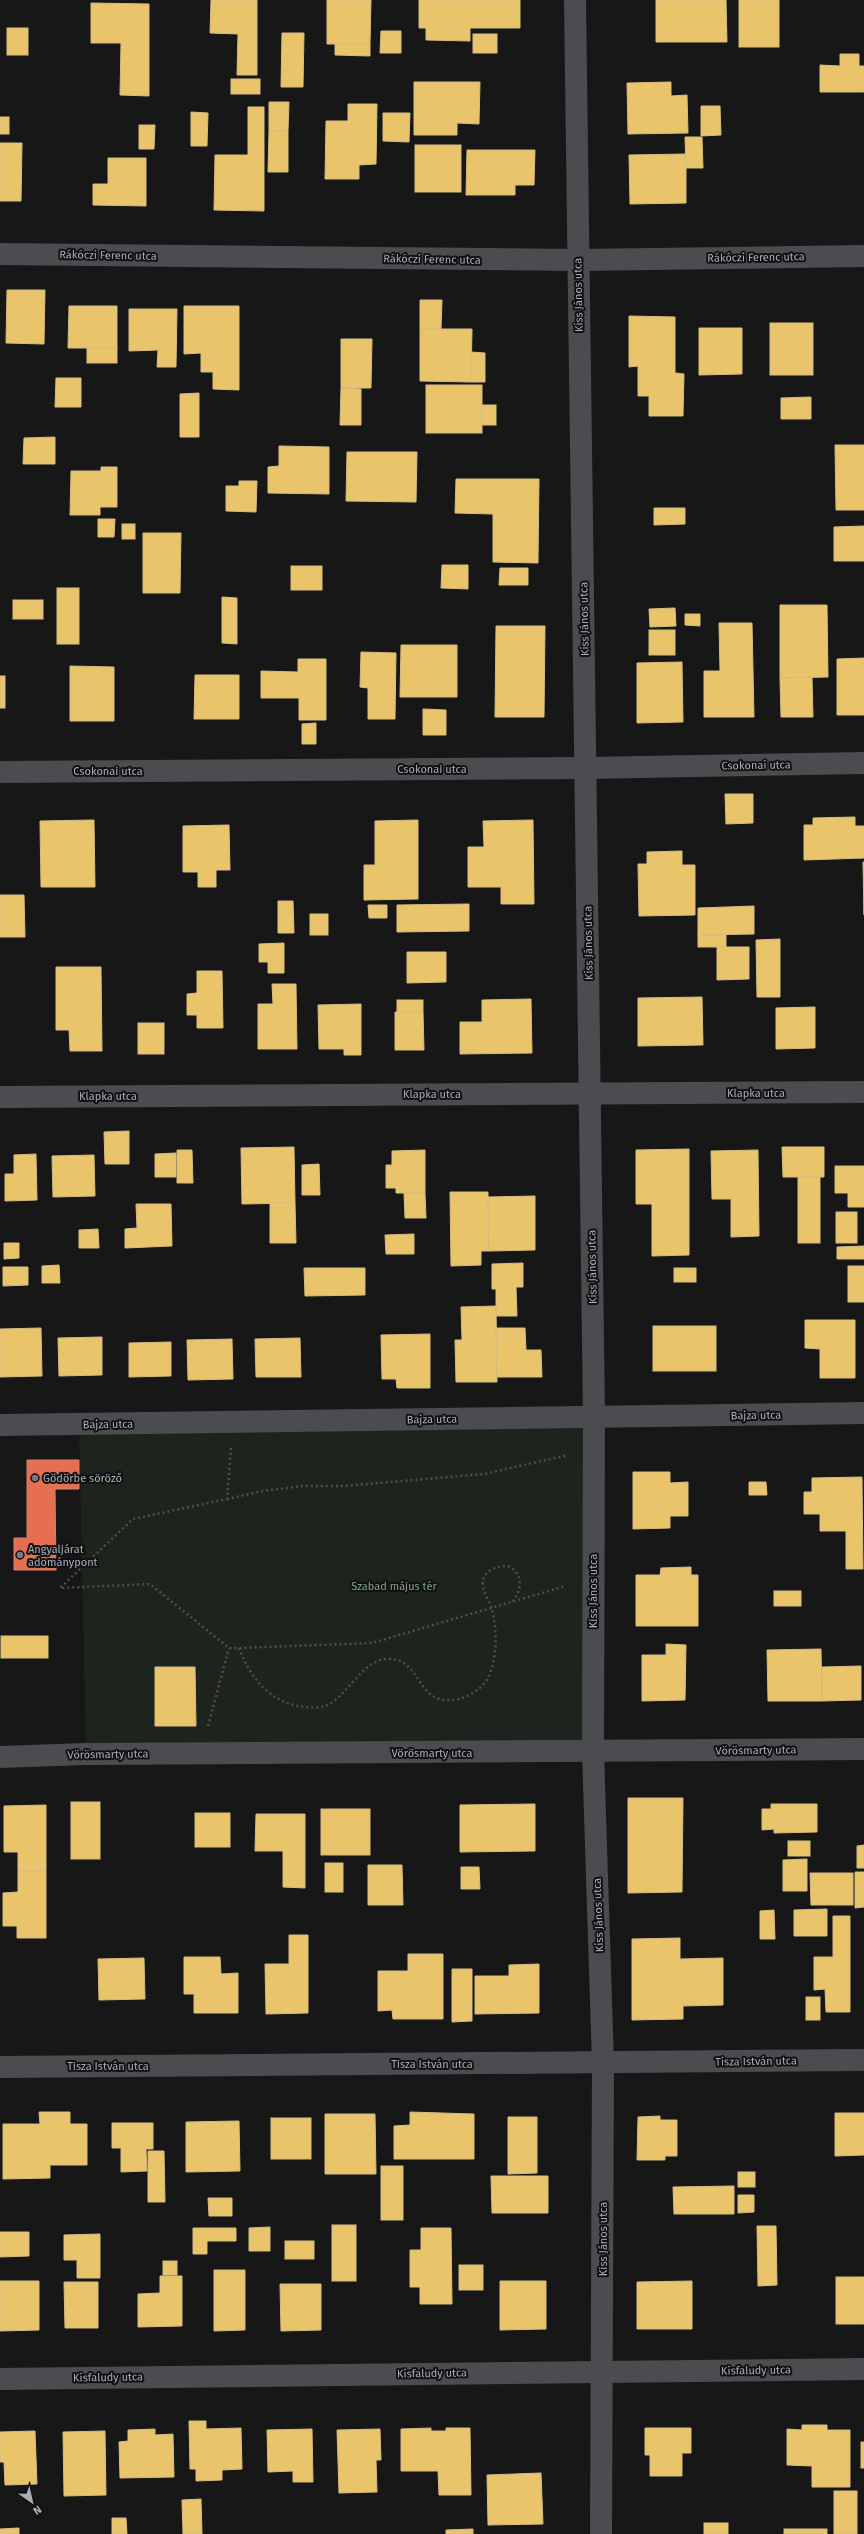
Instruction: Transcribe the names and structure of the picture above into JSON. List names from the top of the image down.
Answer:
{
  "streets": {
    "street": [
      "Rákóczi Ferenc utca",
      "Kiss János utca",
      "Csokonai utca",
      "Klapka utca",
      "Bajza utca",
      "Vörösmarty utca",
      "Tisza István utca",
      "Kisfaludy utca"
    ]
  },
  "crossings": [
    ["Rákóczi Ferenc utca", "Kiss János utca"],
    ["Kiss János utca", "Csokonai utca"],
    ["Kiss János utca", "Klapka utca"],
    ["Kiss János utca", "Bajza utca"],
    ["Kiss János utca", "Vörösmarty utca"],
    ["Kiss János utca", "Tisza István utca"],
    ["Kiss János utca", "Kisfaludy utca"]
  ],
  "parks": ["Szabad május tér"],
  "places": ["Gödörbe söröző", "Angyaljárat adománypont"],
  "north": "bottom right"
}
